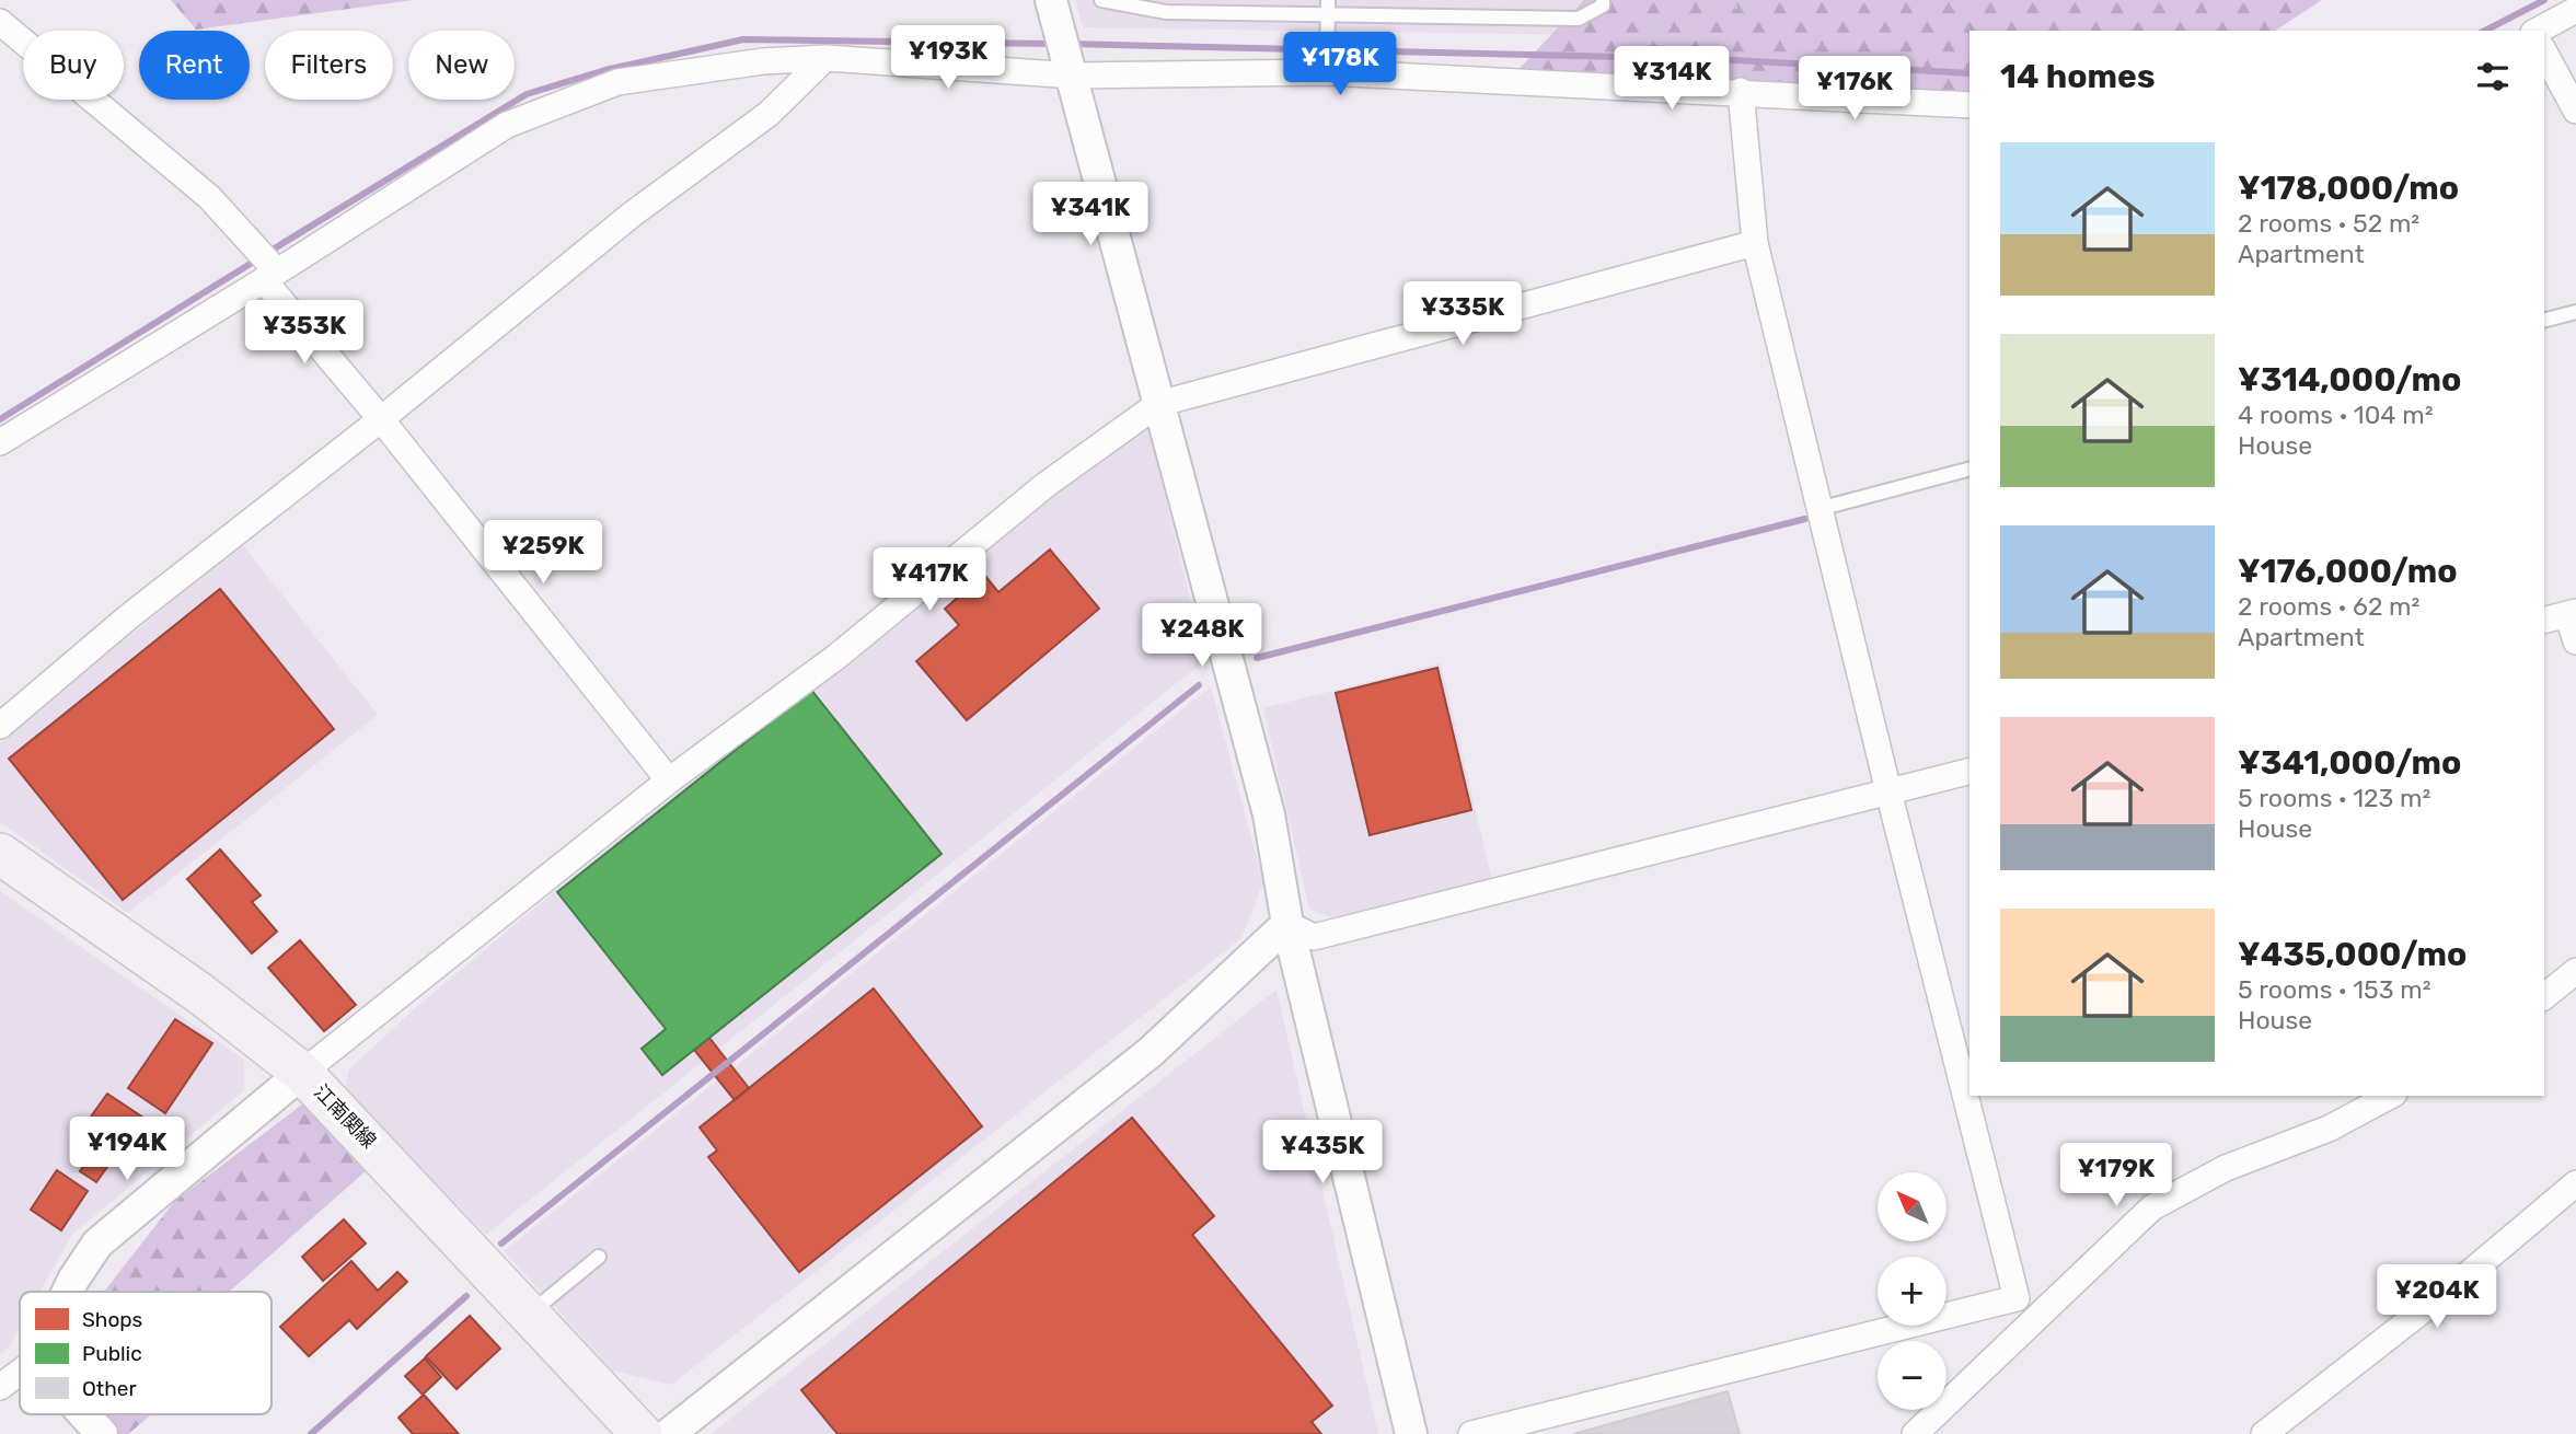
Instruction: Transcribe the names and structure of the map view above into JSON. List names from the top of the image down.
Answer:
{
  "streets": {
    "main road": ["江南関線"]
  },
  "legend": ["Shops", "Public", "Other"],
  "north": "top left",
  "page": {
    "price": [
      "¥193K",
      "¥178K",
      "¥314K",
      "¥176K",
      "¥341K",
      "¥335K",
      "¥353K",
      "¥259K",
      "¥417K",
      "¥248K",
      "¥194K",
      "¥435K",
      "¥179K",
      "¥204K"
    ],
    "chip": [
      "Buy",
      "Rent",
      "Filters",
      "New"
    ],
    "heading": "14 homes",
    "list": [
      {
        "name": "¥178,000/mo",
        "note": "2 rooms · 52 m² · Apartment"
      },
      {
        "name": "¥314,000/mo",
        "note": "4 rooms · 104 m² · House"
      },
      {
        "name": "¥176,000/mo",
        "note": "2 rooms · 62 m² · Apartment"
      },
      {
        "name": "¥341,000/mo",
        "note": "5 rooms · 123 m² · House"
      },
      {
        "name": "¥435,000/mo",
        "note": "5 rooms · 153 m² · House"
      }
    ],
    "map_buttons": ["+", "−"]
  }
}
